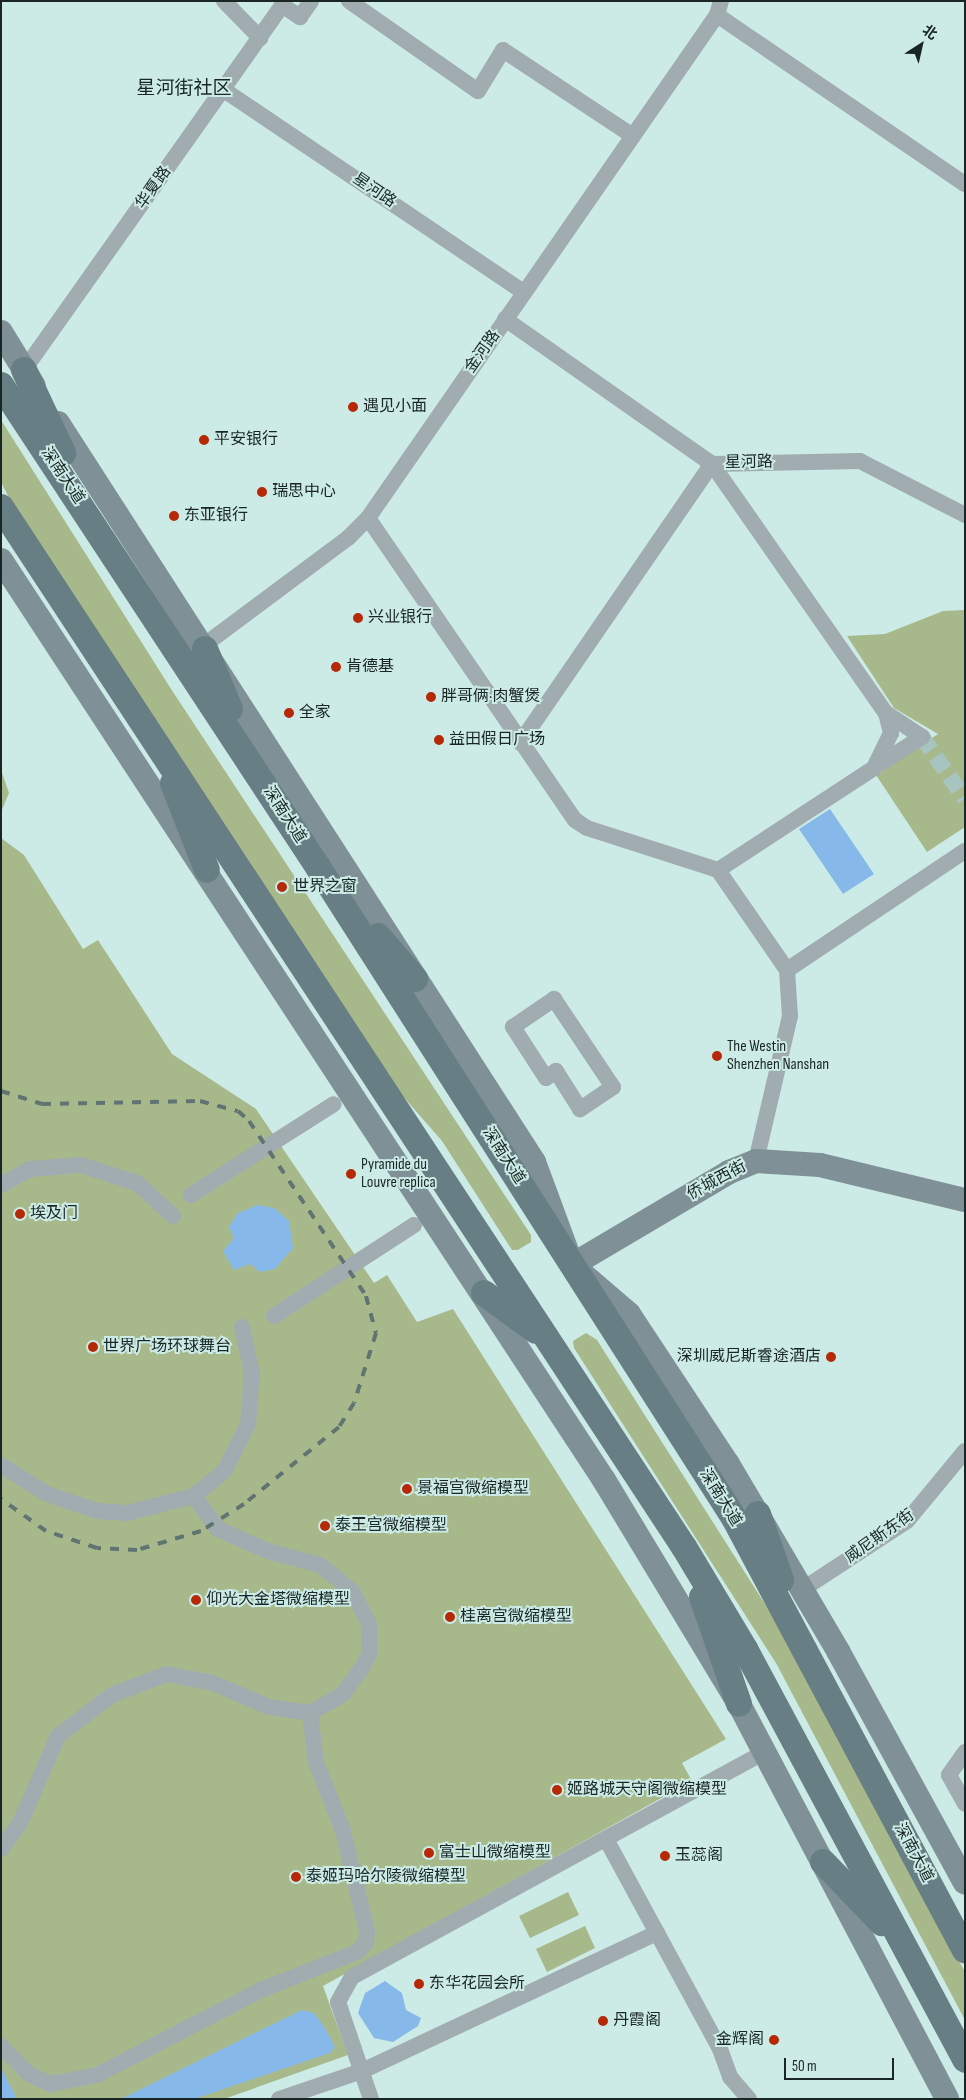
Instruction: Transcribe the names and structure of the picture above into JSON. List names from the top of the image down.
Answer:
{
  "streets": {
    "main road": ["深南大道", "侨城西街"],
    "street": [
      "华夏路",
      "星河路",
      "金河路",
      "威尼斯东街"
    ]
  },
  "crossings": [
    ["华夏路", "星河路"],
    ["星河路", "金河路"],
    ["深南大道", "侨城西街"]
  ],
  "districts": ["星河街社区"],
  "places": [
    "遇见小面",
    "平安银行",
    "瑞思中心",
    "东亚银行",
    "兴业银行",
    "肯德基",
    "胖哥俩·肉蟹煲",
    "全家",
    "益田假日广场",
    "世界之窗",
    "The Westin Shenzhen Nanshan",
    "Pyramide du Louvre replica",
    "埃及门",
    "世界广场环球舞台",
    "深圳威尼斯睿途酒店",
    "景福宫微缩模型",
    "泰王宫微缩模型",
    "仰光大金塔微缩模型",
    "桂离宫微缩模型",
    "姬路城天守阁微缩模型",
    "富士山微缩模型",
    "玉蕊阁",
    "泰姬玛哈尔陵微缩模型",
    "东华花园会所",
    "丹霞阁",
    "金辉阁"
  ],
  "scale_bar": "50 m",
  "north": "top right"
}
